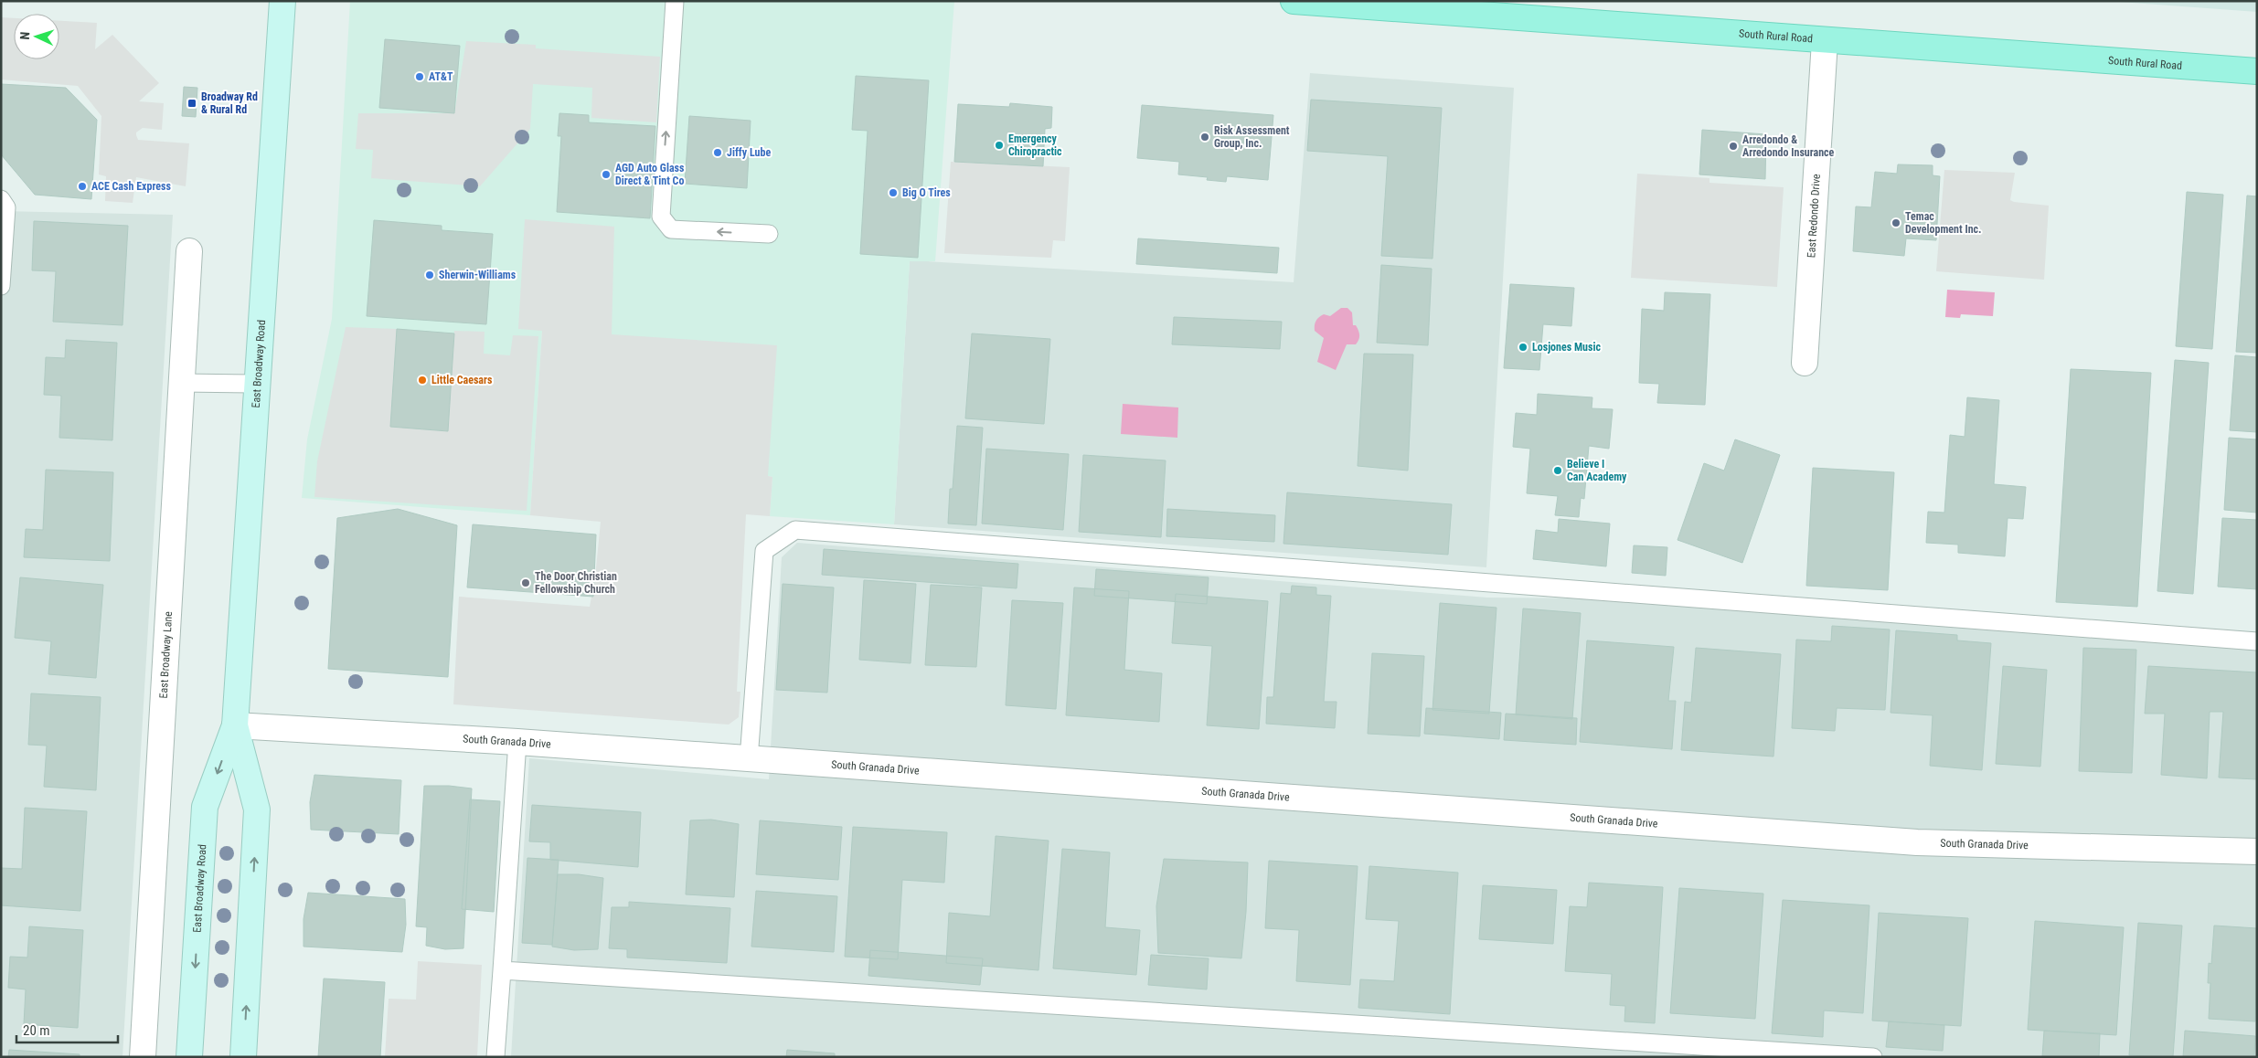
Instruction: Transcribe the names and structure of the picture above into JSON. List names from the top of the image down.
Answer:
{
  "streets": {
    "main road": ["South Rural Road", "East Broadway Road"],
    "street": ["East Redondo Drive", "East Broadway Lane", "South Granada Drive"]
  },
  "crossings": [
    ["South Rural Road", "East Redondo Drive"],
    ["East Broadway Road", "South Granada Drive"]
  ],
  "places": {
    "other": [
      "AT&T",
      "Risk Assessment Group, Inc.",
      "Emergency Chiropractic",
      "Arredondo & Arredondo Insurance",
      "Jiffy Lube",
      "AGD Auto Glass Direct & Tint Co",
      "ACE Cash Express",
      "Big O Tires",
      "Temac Development Inc.",
      "Sherwin-Williams",
      "Losjones Music",
      "Little Caesars",
      "Believe I Can Academy",
      "The Door Christian Fellowship Church"
    ],
    "transit": ["Broadway Rd & Rural Rd"]
  },
  "scale_bar": "20 m",
  "north": "left"
}
